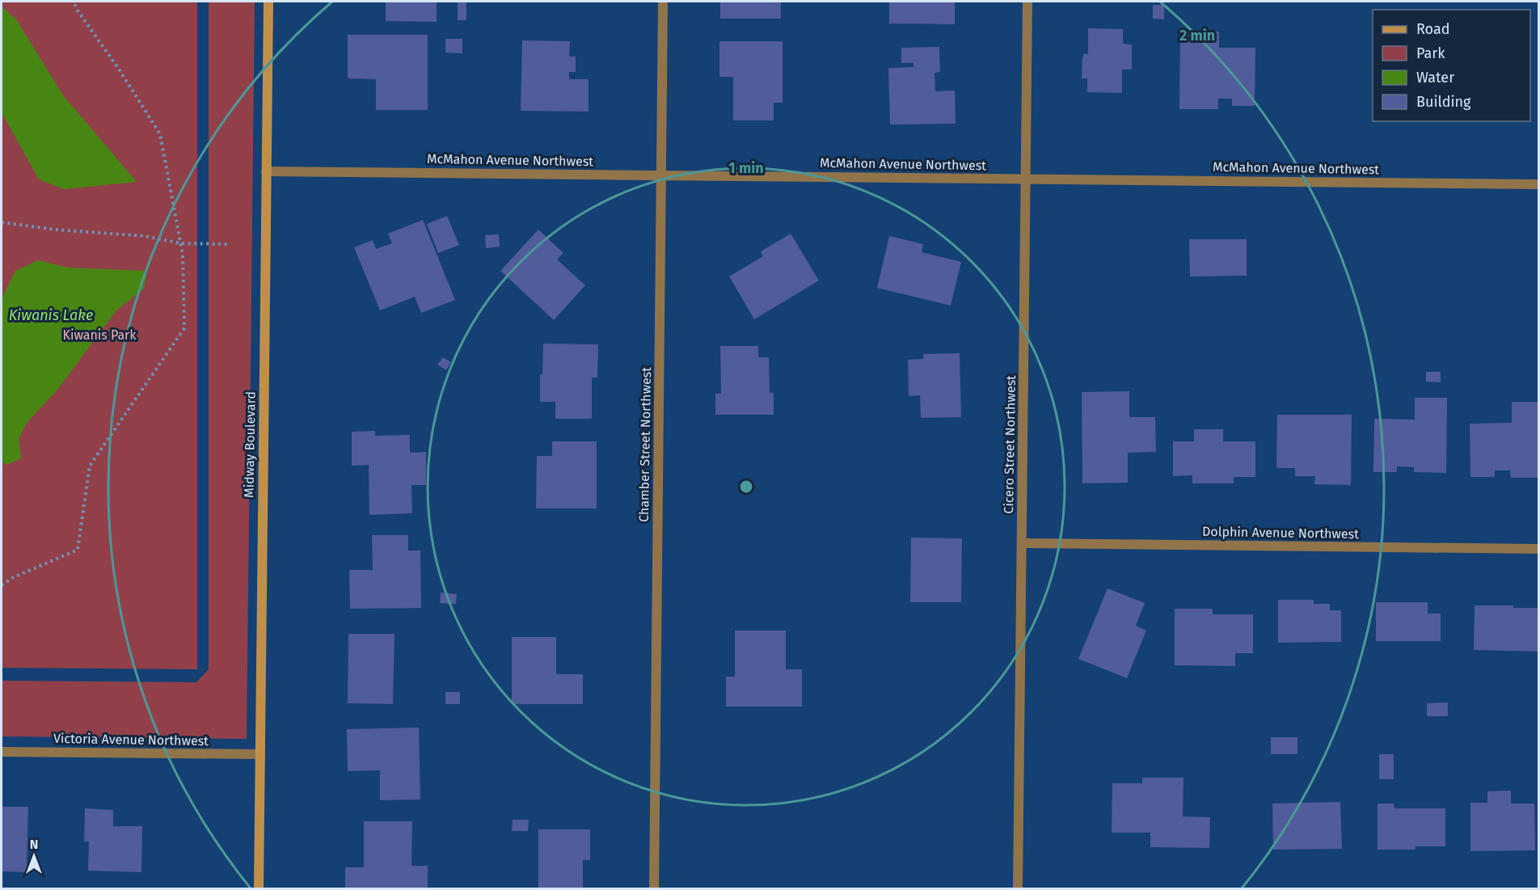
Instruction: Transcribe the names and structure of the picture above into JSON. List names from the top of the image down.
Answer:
{
  "streets": {
    "street": [
      "McMahon Avenue Northwest",
      "Midway Boulevard",
      "Chamber Street Northwest",
      "Cicero Street Northwest",
      "Dolphin Avenue Northwest",
      "Victoria Avenue Northwest"
    ]
  },
  "crossings": [
    ["McMahon Avenue Northwest", "Midway Boulevard"],
    ["McMahon Avenue Northwest", "Chamber Street Northwest"],
    ["McMahon Avenue Northwest", "Cicero Street Northwest"],
    ["Midway Boulevard", "Victoria Avenue Northwest"],
    ["Cicero Street Northwest", "Dolphin Avenue Northwest"]
  ],
  "water": ["Kiwanis Lake"],
  "parks": ["Kiwanis Park"],
  "legend": [
    "Road",
    "Park",
    "Water",
    "Building"
  ],
  "north": "top",
  "rings": ["2 min", "1 min"]
}
